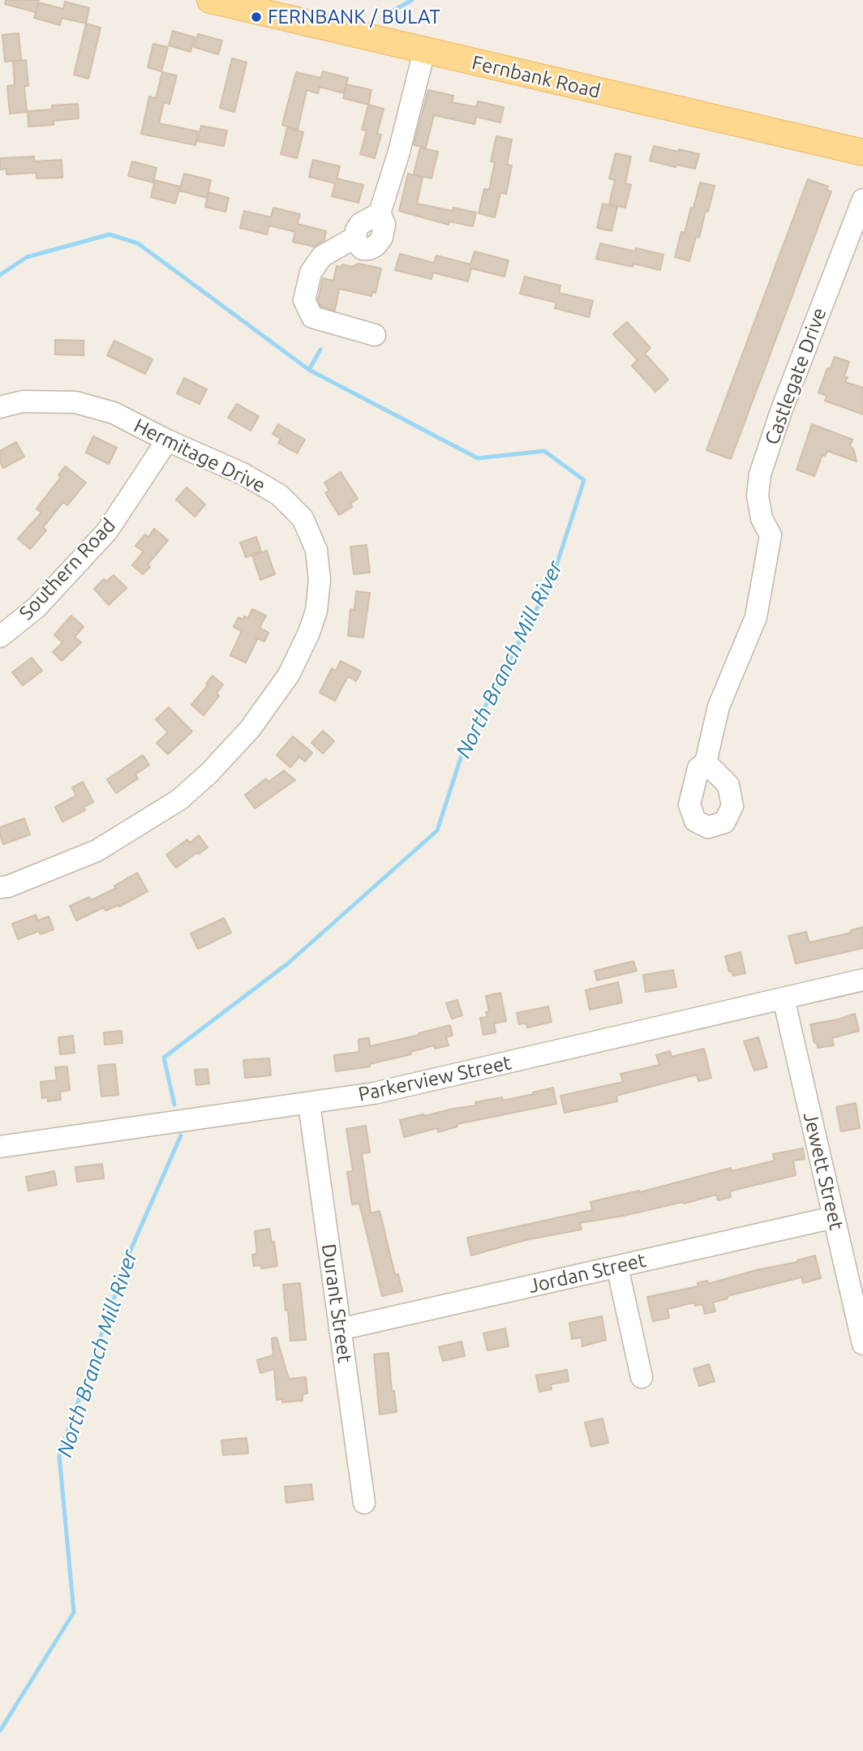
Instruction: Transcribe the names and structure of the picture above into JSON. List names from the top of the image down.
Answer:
{
  "streets": {
    "main road": ["Fernbank Road"],
    "street": [
      "Castlegate Drive",
      "Hermitage Drive",
      "Southern Road",
      "Parkerview Street",
      "Jewett Street",
      "Jordan Street",
      "Durant Street"
    ]
  },
  "crossings": [
    ["Hermitage Drive", "Southern Road"],
    ["Parkerview Street", "Jewett Street"],
    ["Parkerview Street", "Durant Street"],
    ["Jewett Street", "Jordan Street"],
    ["Jordan Street", "Durant Street"]
  ],
  "water": ["North Branch Mill River"],
  "places": ["FERNBANK / BULAT"]
}
